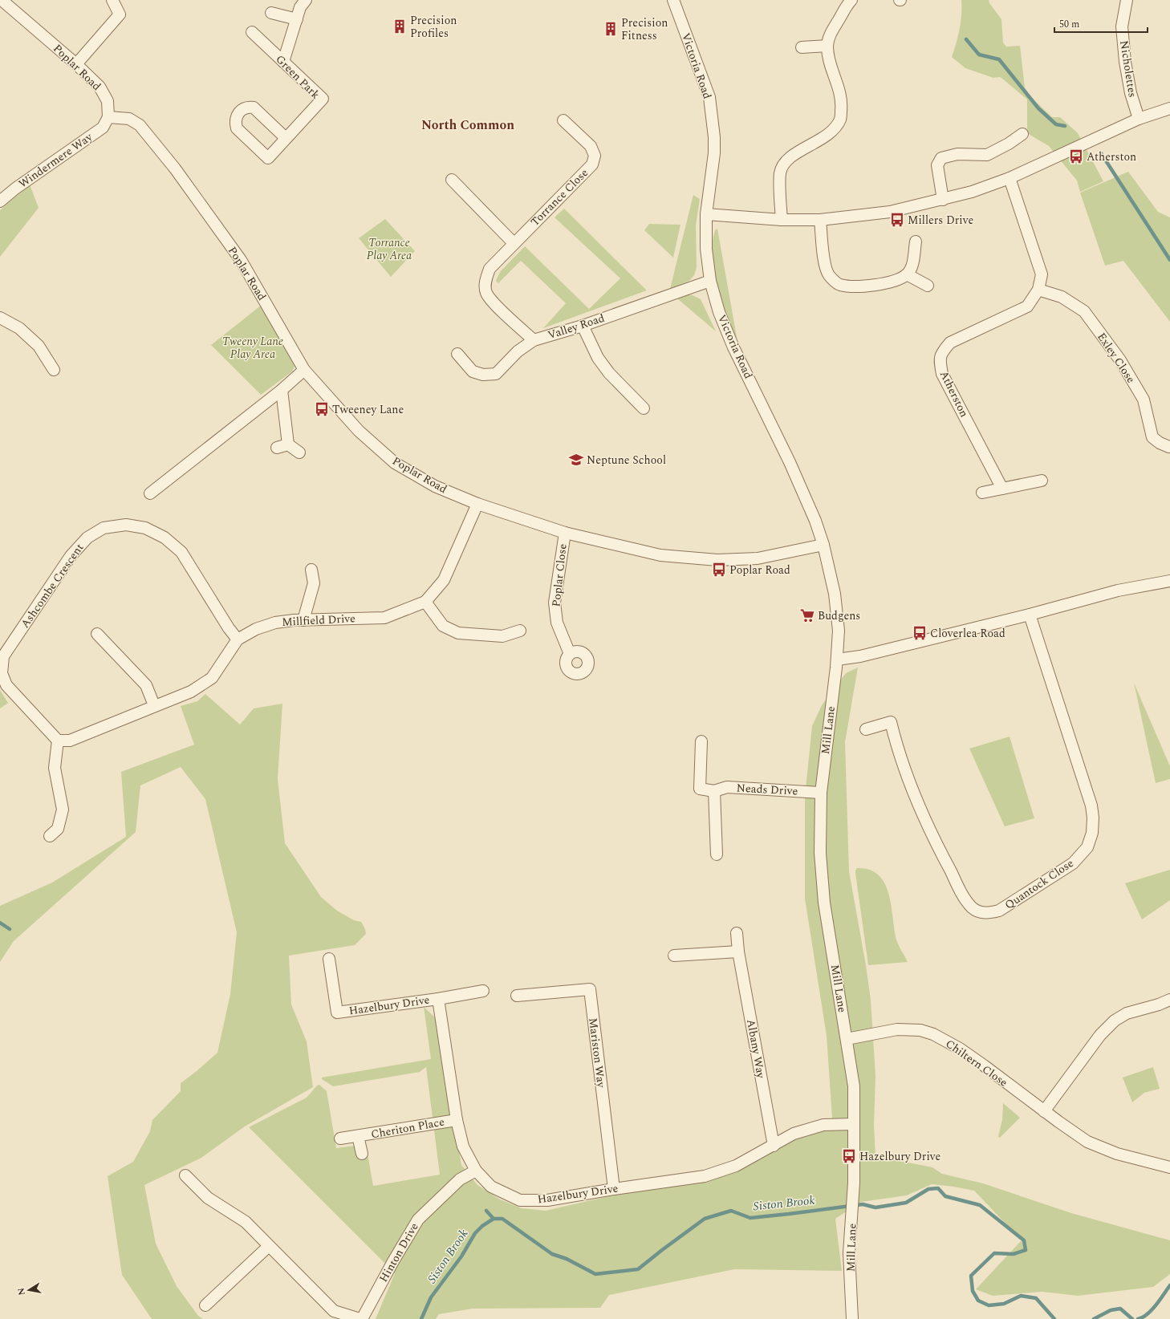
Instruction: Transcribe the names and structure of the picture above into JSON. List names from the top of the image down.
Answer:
{
  "streets": {
    "street": [
      "Victoria Road",
      "Poplar Road",
      "Nicholettes",
      "Green Park",
      "Windermere Way",
      "Torrance Close",
      "Valley Road",
      "Exley Close",
      "Atherston",
      "Poplar Close",
      "Ashcombe Crescent",
      "Millfield Drive",
      "Mill Lane",
      "Neads Drive",
      "Quantock Close",
      "Hazelbury Drive",
      "Albany Way",
      "Mariston Way",
      "Chiltern Close",
      "Cheriton Place",
      "Hinton Drive"
    ]
  },
  "crossings": [
    ["Victoria Road", "Poplar Road"],
    ["Victoria Road", "Valley Road"],
    ["Victoria Road", "Mill Lane"],
    ["Poplar Road", "Windermere Way"],
    ["Poplar Road", "Poplar Close"],
    ["Poplar Road", "Millfield Drive"],
    ["Torrance Close", "Valley Road"],
    ["Exley Close", "Atherston"],
    ["Ashcombe Crescent", "Millfield Drive"],
    ["Mill Lane", "Neads Drive"],
    ["Mill Lane", "Hazelbury Drive"],
    ["Mill Lane", "Chiltern Close"],
    ["Hazelbury Drive", "Albany Way"],
    ["Hazelbury Drive", "Mariston Way"],
    ["Hazelbury Drive", "Cheriton Place"],
    ["Hazelbury Drive", "Hinton Drive"]
  ],
  "districts": ["North Common"],
  "water": ["Siston Brook"],
  "parks": ["Torrance Play Area", "Tweeny Lane Play Area"],
  "places": {
    "building": ["Precision Profiles", "Precision Fitness"],
    "bus stop": [
      "Atherston",
      "Millers Drive",
      "Tweeney Lane",
      "Poplar Road",
      "Cloverlea Road",
      "Hazelbury Drive"
    ],
    "school or university": ["Neptune School"],
    "supermarket": ["Budgens"]
  },
  "scale_bar": "50 m",
  "north": "left"
}
